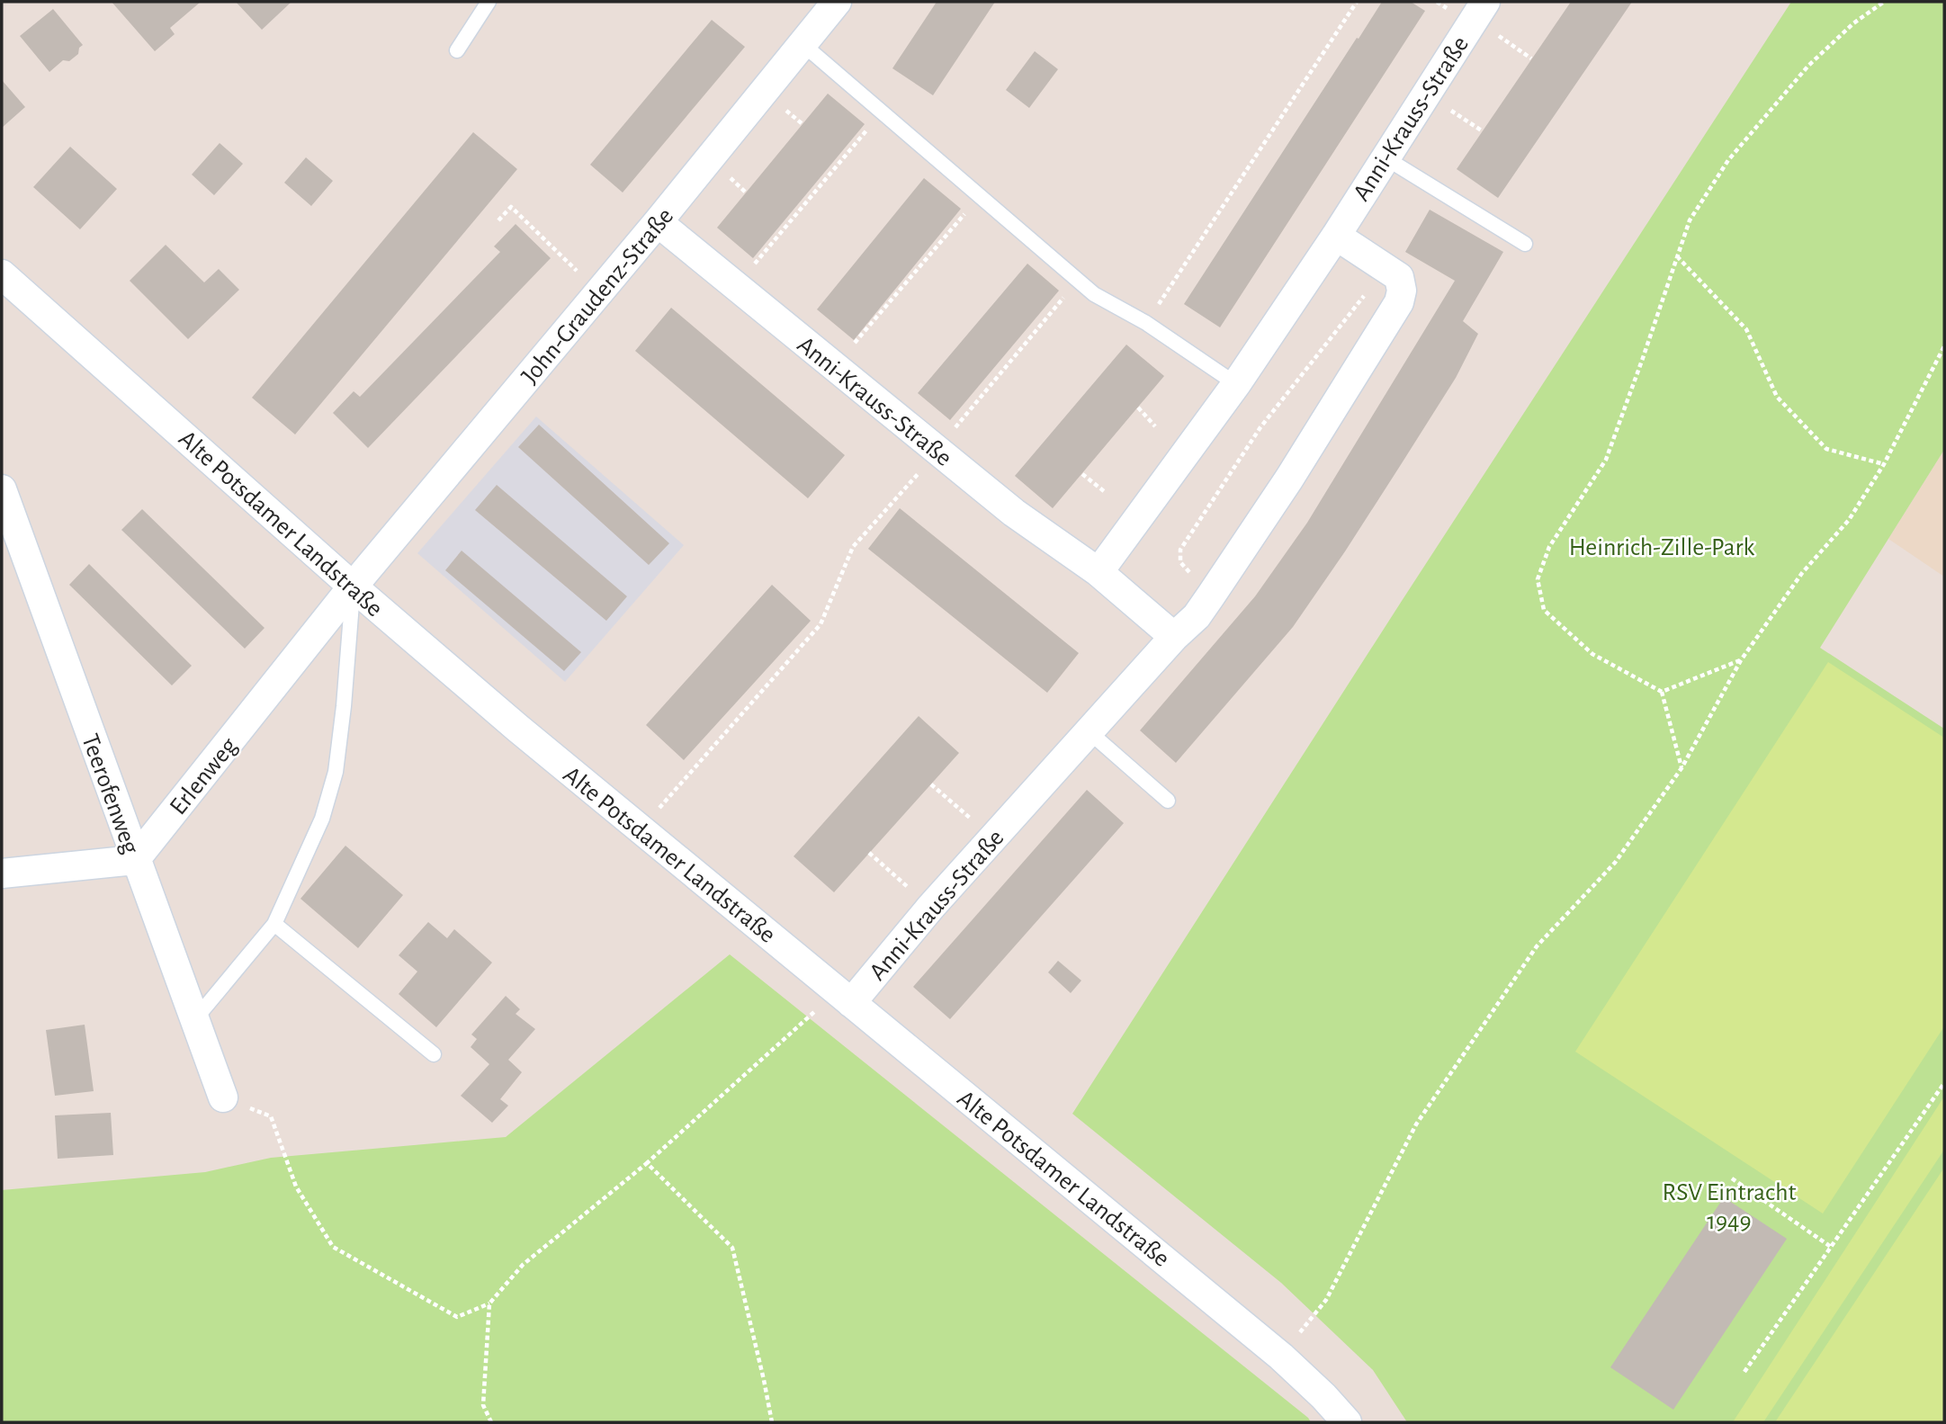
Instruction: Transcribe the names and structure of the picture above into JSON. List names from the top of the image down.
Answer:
{
  "streets": {
    "street": [
      "Anni-Krauss-Straße",
      "John-Graudenz-Straße",
      "Alte Potsdamer Landstraße",
      "Erlenweg",
      "Teerofenweg"
    ]
  },
  "crossings": [
    ["Anni-Krauss-Straße", "John-Graudenz-Straße"],
    ["Anni-Krauss-Straße", "Alte Potsdamer Landstraße"],
    ["John-Graudenz-Straße", "Alte Potsdamer Landstraße"],
    ["John-Graudenz-Straße", "Erlenweg"],
    ["Alte Potsdamer Landstraße", "Erlenweg"],
    ["Erlenweg", "Teerofenweg"]
  ],
  "parks": ["Heinrich-Zille-Park", "RSV Eintracht 1949"]
}
